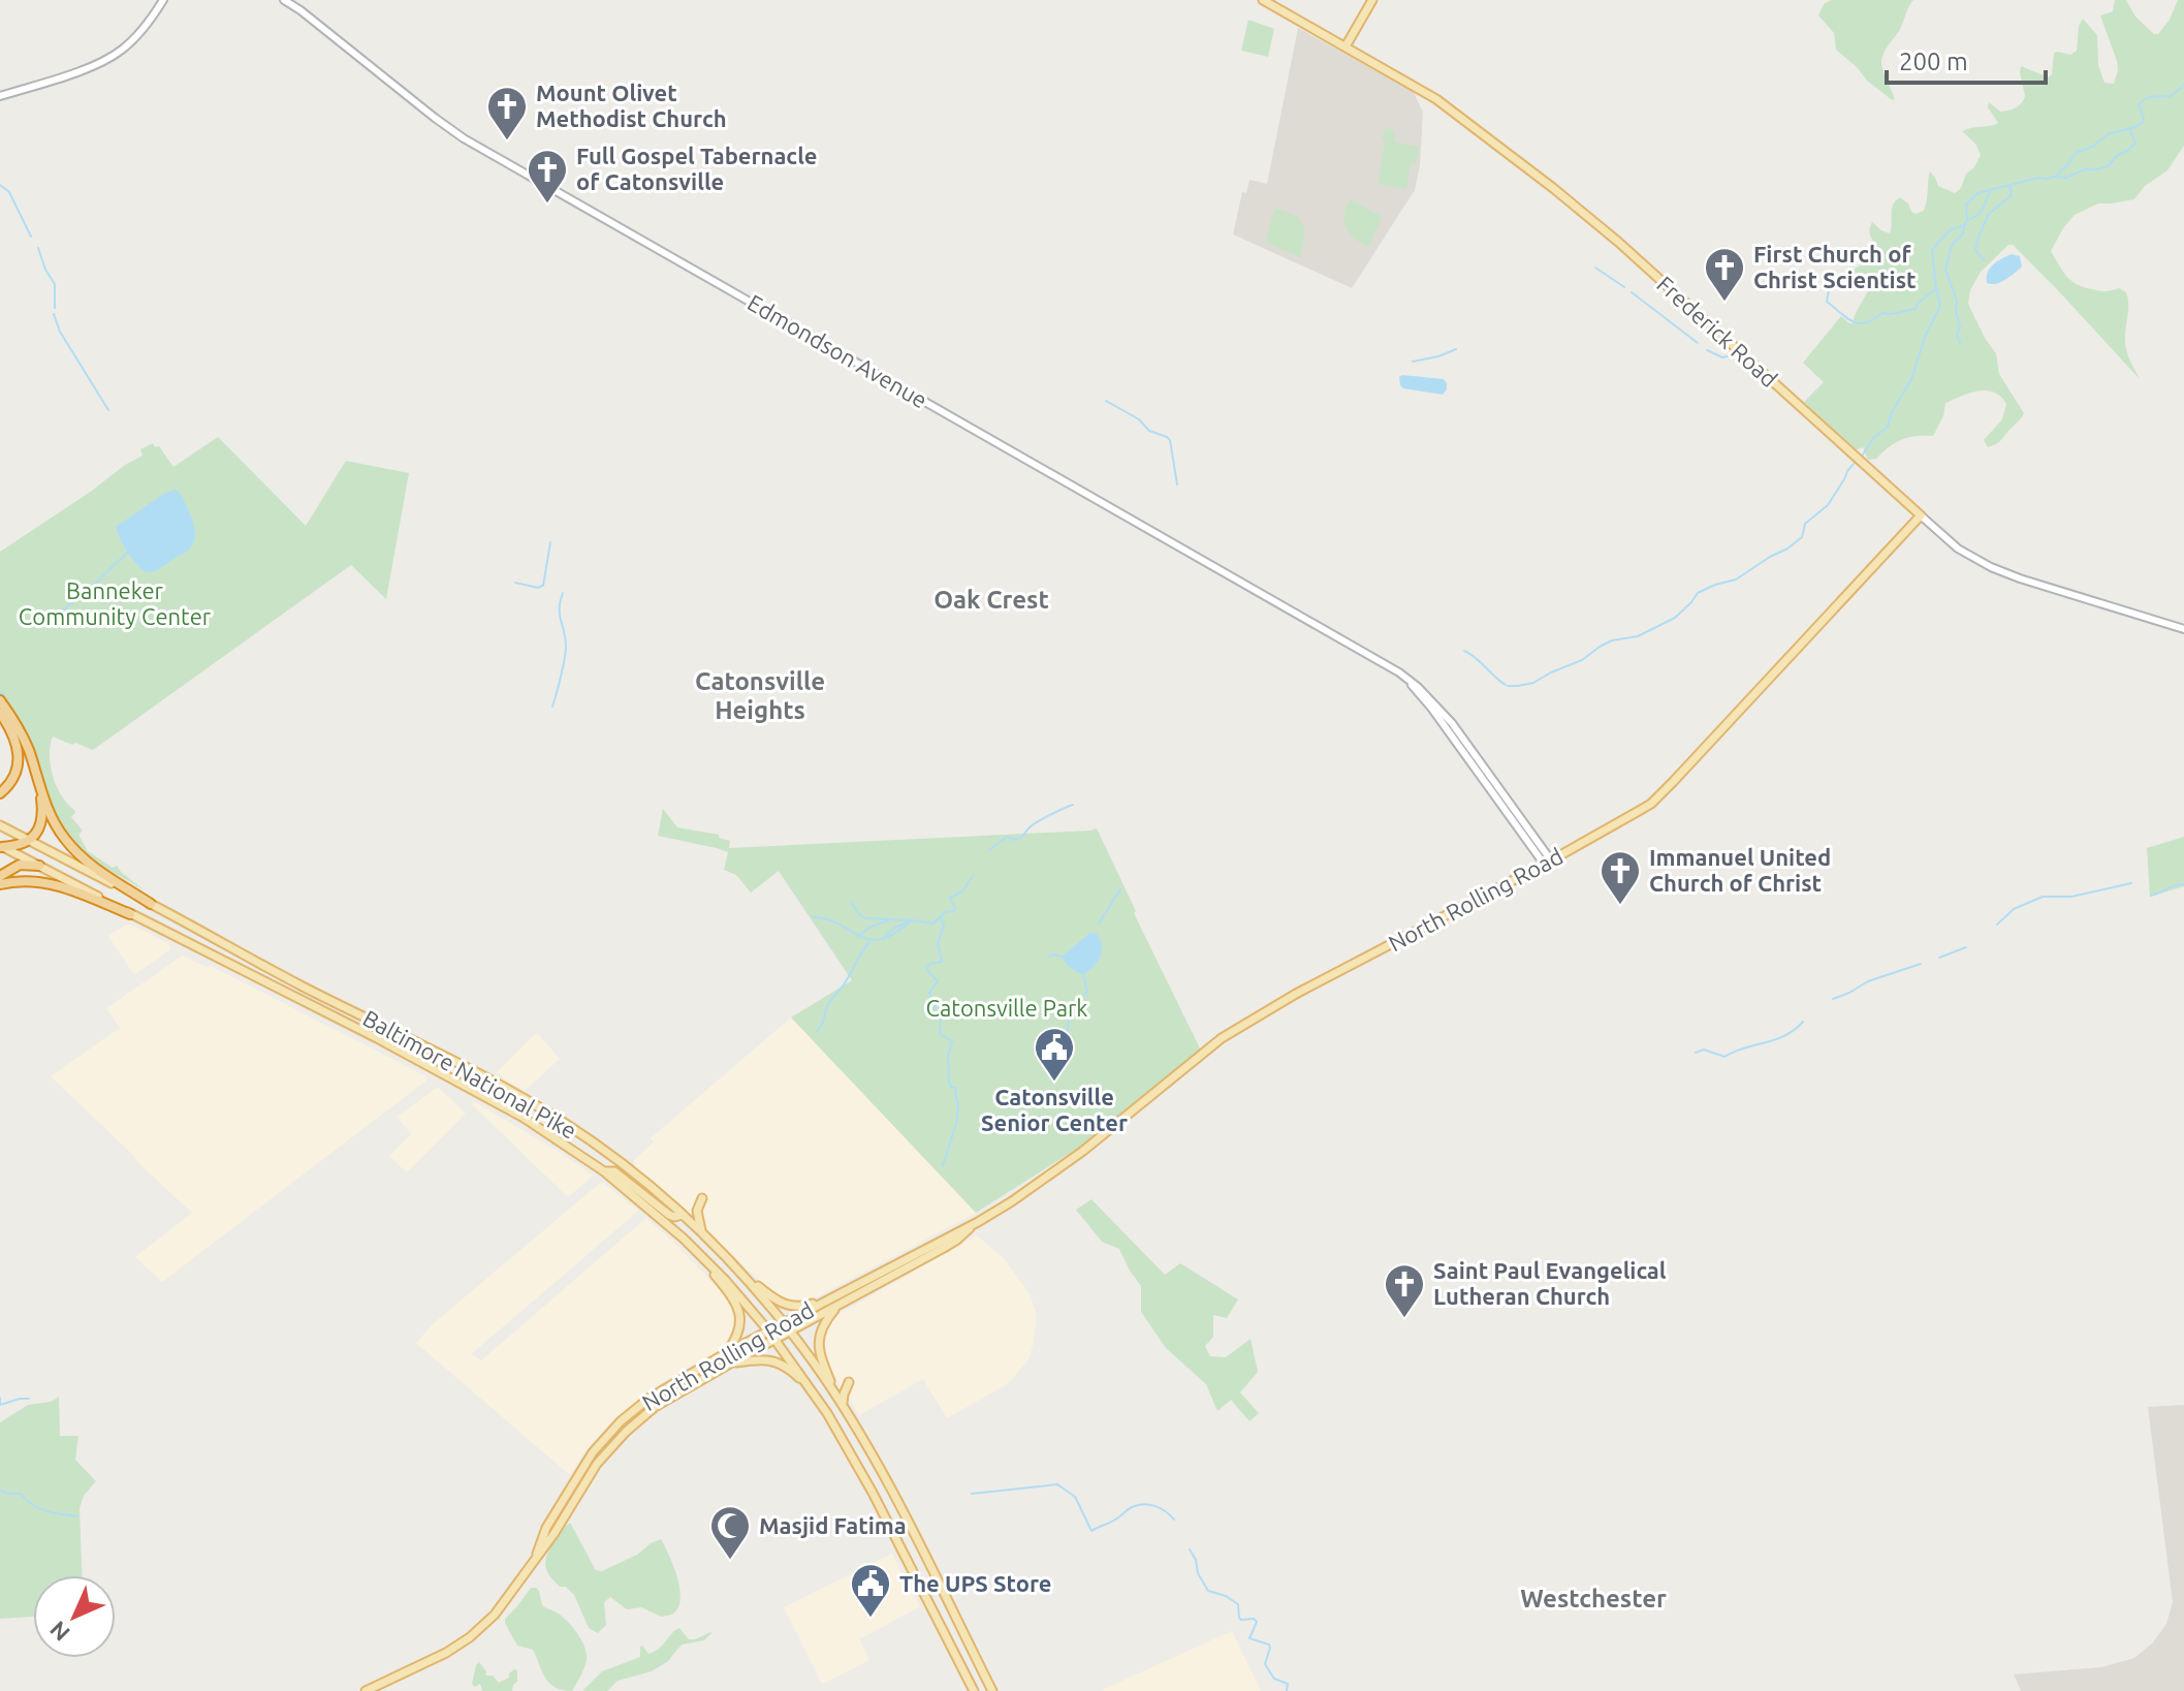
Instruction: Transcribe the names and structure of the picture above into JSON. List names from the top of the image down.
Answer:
{
  "streets": {
    "main road": [
      "Frederick Road",
      "Edmondson Avenue",
      "North Rolling Road",
      "Baltimore National Pike"
    ]
  },
  "crossings": [
    ["Frederick Road", "North Rolling Road"],
    ["Edmondson Avenue", "North Rolling Road"],
    ["North Rolling Road", "Baltimore National Pike"]
  ],
  "districts": ["Oak Crest", "Catonsville Heights", "Westchester"],
  "parks": ["Banneker Community Center", "Catonsville Park"],
  "places": {
    "church": [
      "Mount Olivet Methodist Church",
      "Full Gospel Tabernacle of Catonsville",
      "First Church of Christ Scientist",
      "Immanuel United Church of Christ",
      "Saint Paul Evangelical Lutheran Church"
    ],
    "public building": ["Catonsville Senior Center", "The UPS Store"],
    "mosque": ["Masjid Fatima"]
  },
  "scale_bar": "200 m",
  "north": "bottom left"
}
